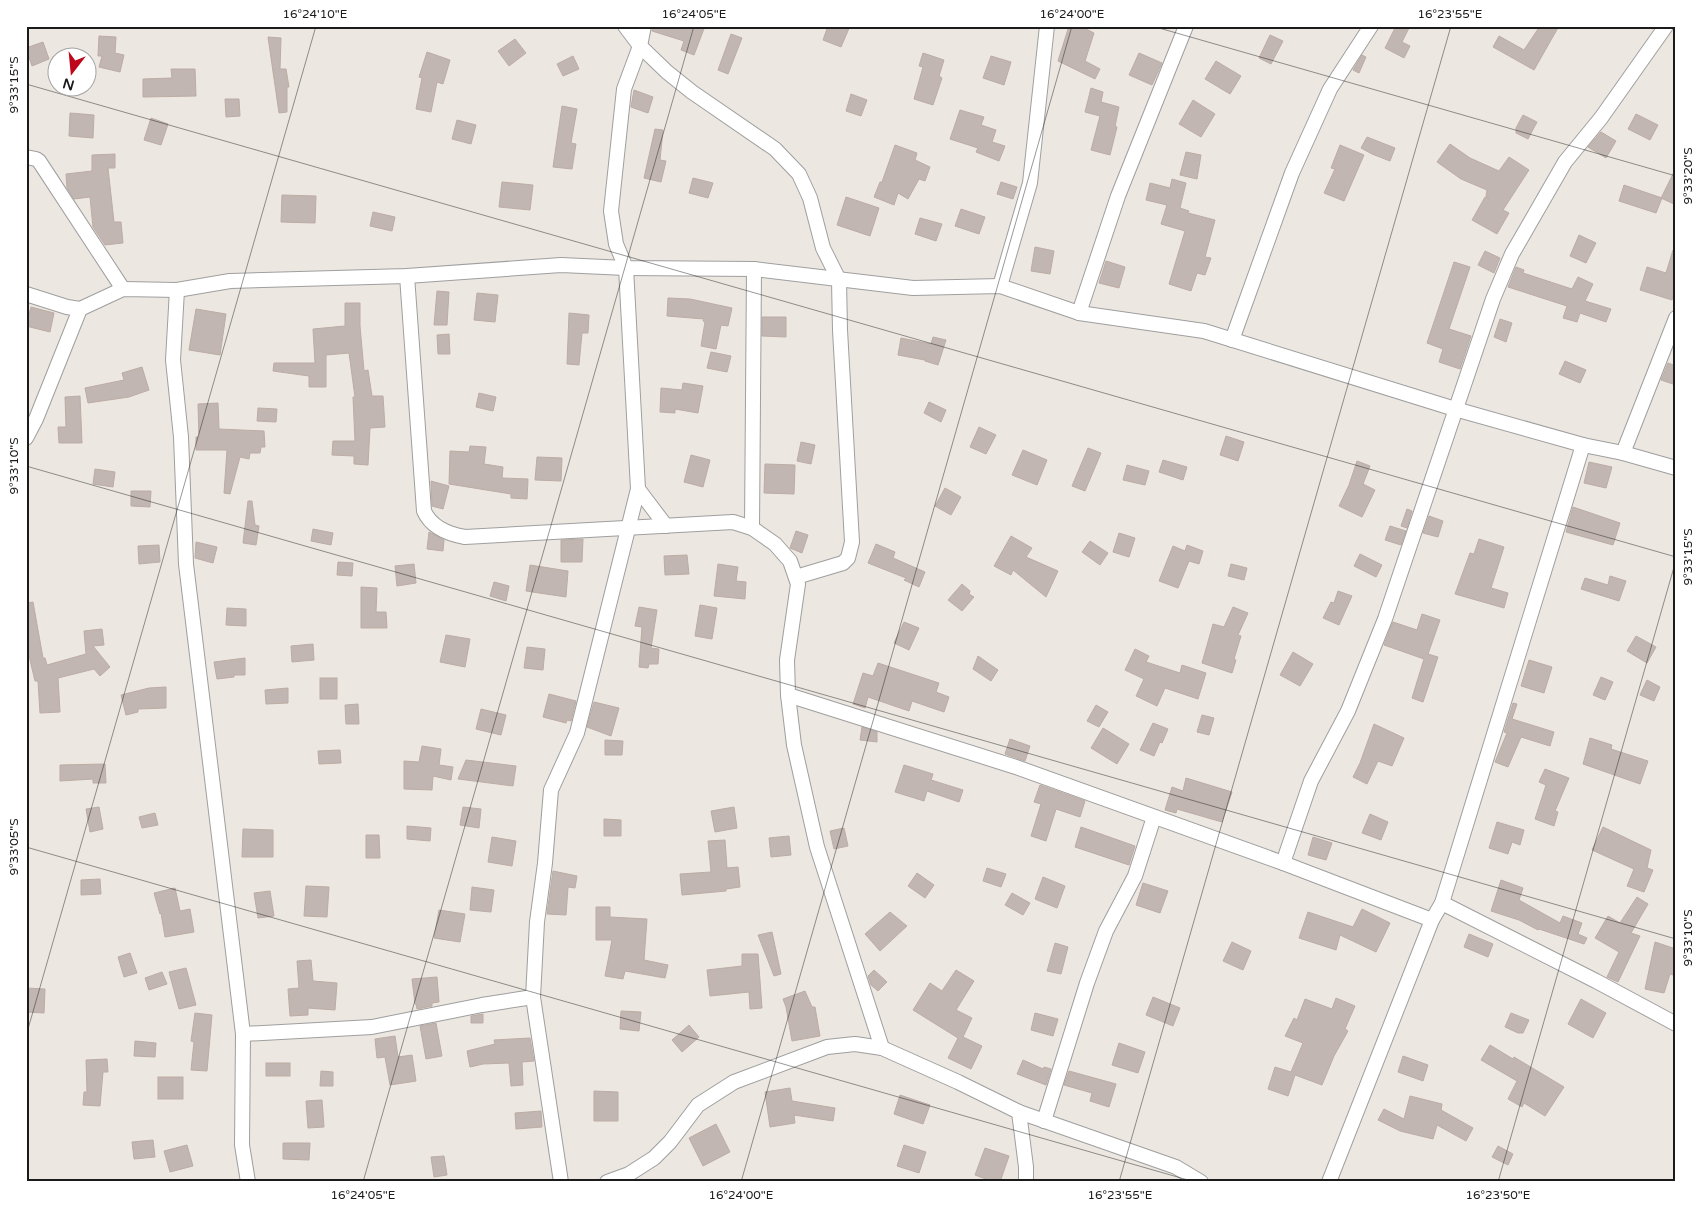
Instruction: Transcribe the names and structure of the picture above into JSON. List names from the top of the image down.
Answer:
{
  "north": "bottom",
  "coordinates": [
    "16°24'10\"E",
    "16°24'05\"E",
    "16°24'00\"E",
    "16°23'55\"E",
    "9°33'15\"S",
    "9°33'20\"S",
    "9°33'10\"S",
    "9°33'05\"S",
    "16°23'50\"E"
  ]
}
